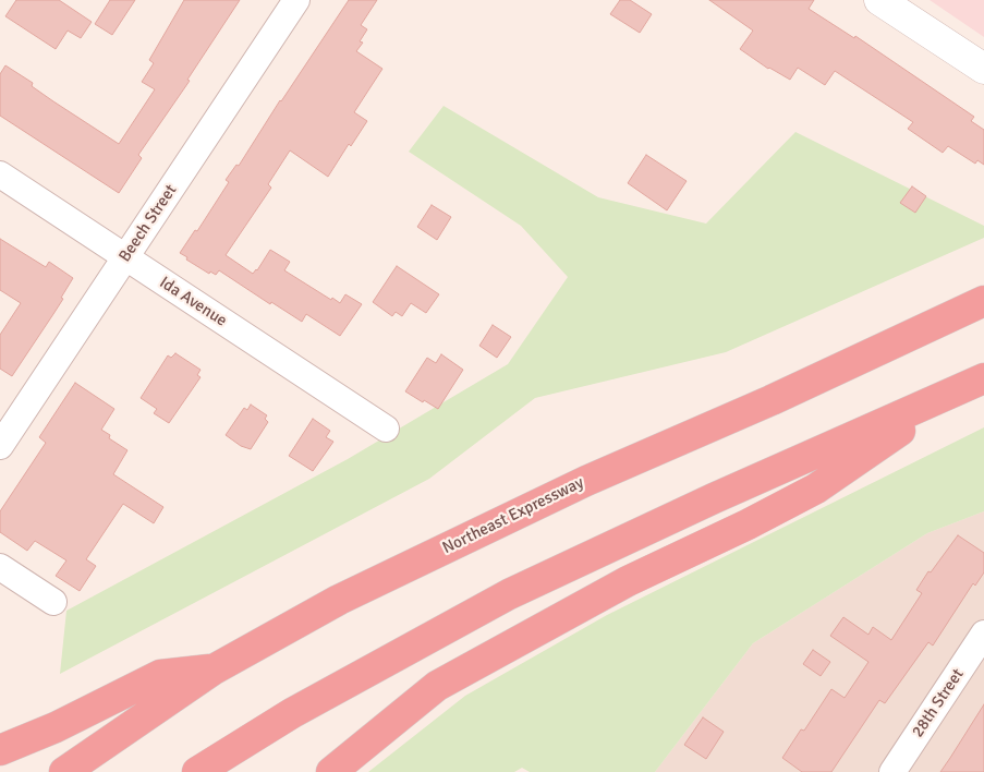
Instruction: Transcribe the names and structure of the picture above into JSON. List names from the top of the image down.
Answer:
{
  "streets": {
    "highway": ["Northeast Expressway"],
    "street": ["Beech Street", "Ida Avenue", "28th Street"]
  },
  "crossings": [
    ["Beech Street", "Ida Avenue"]
  ]
}
